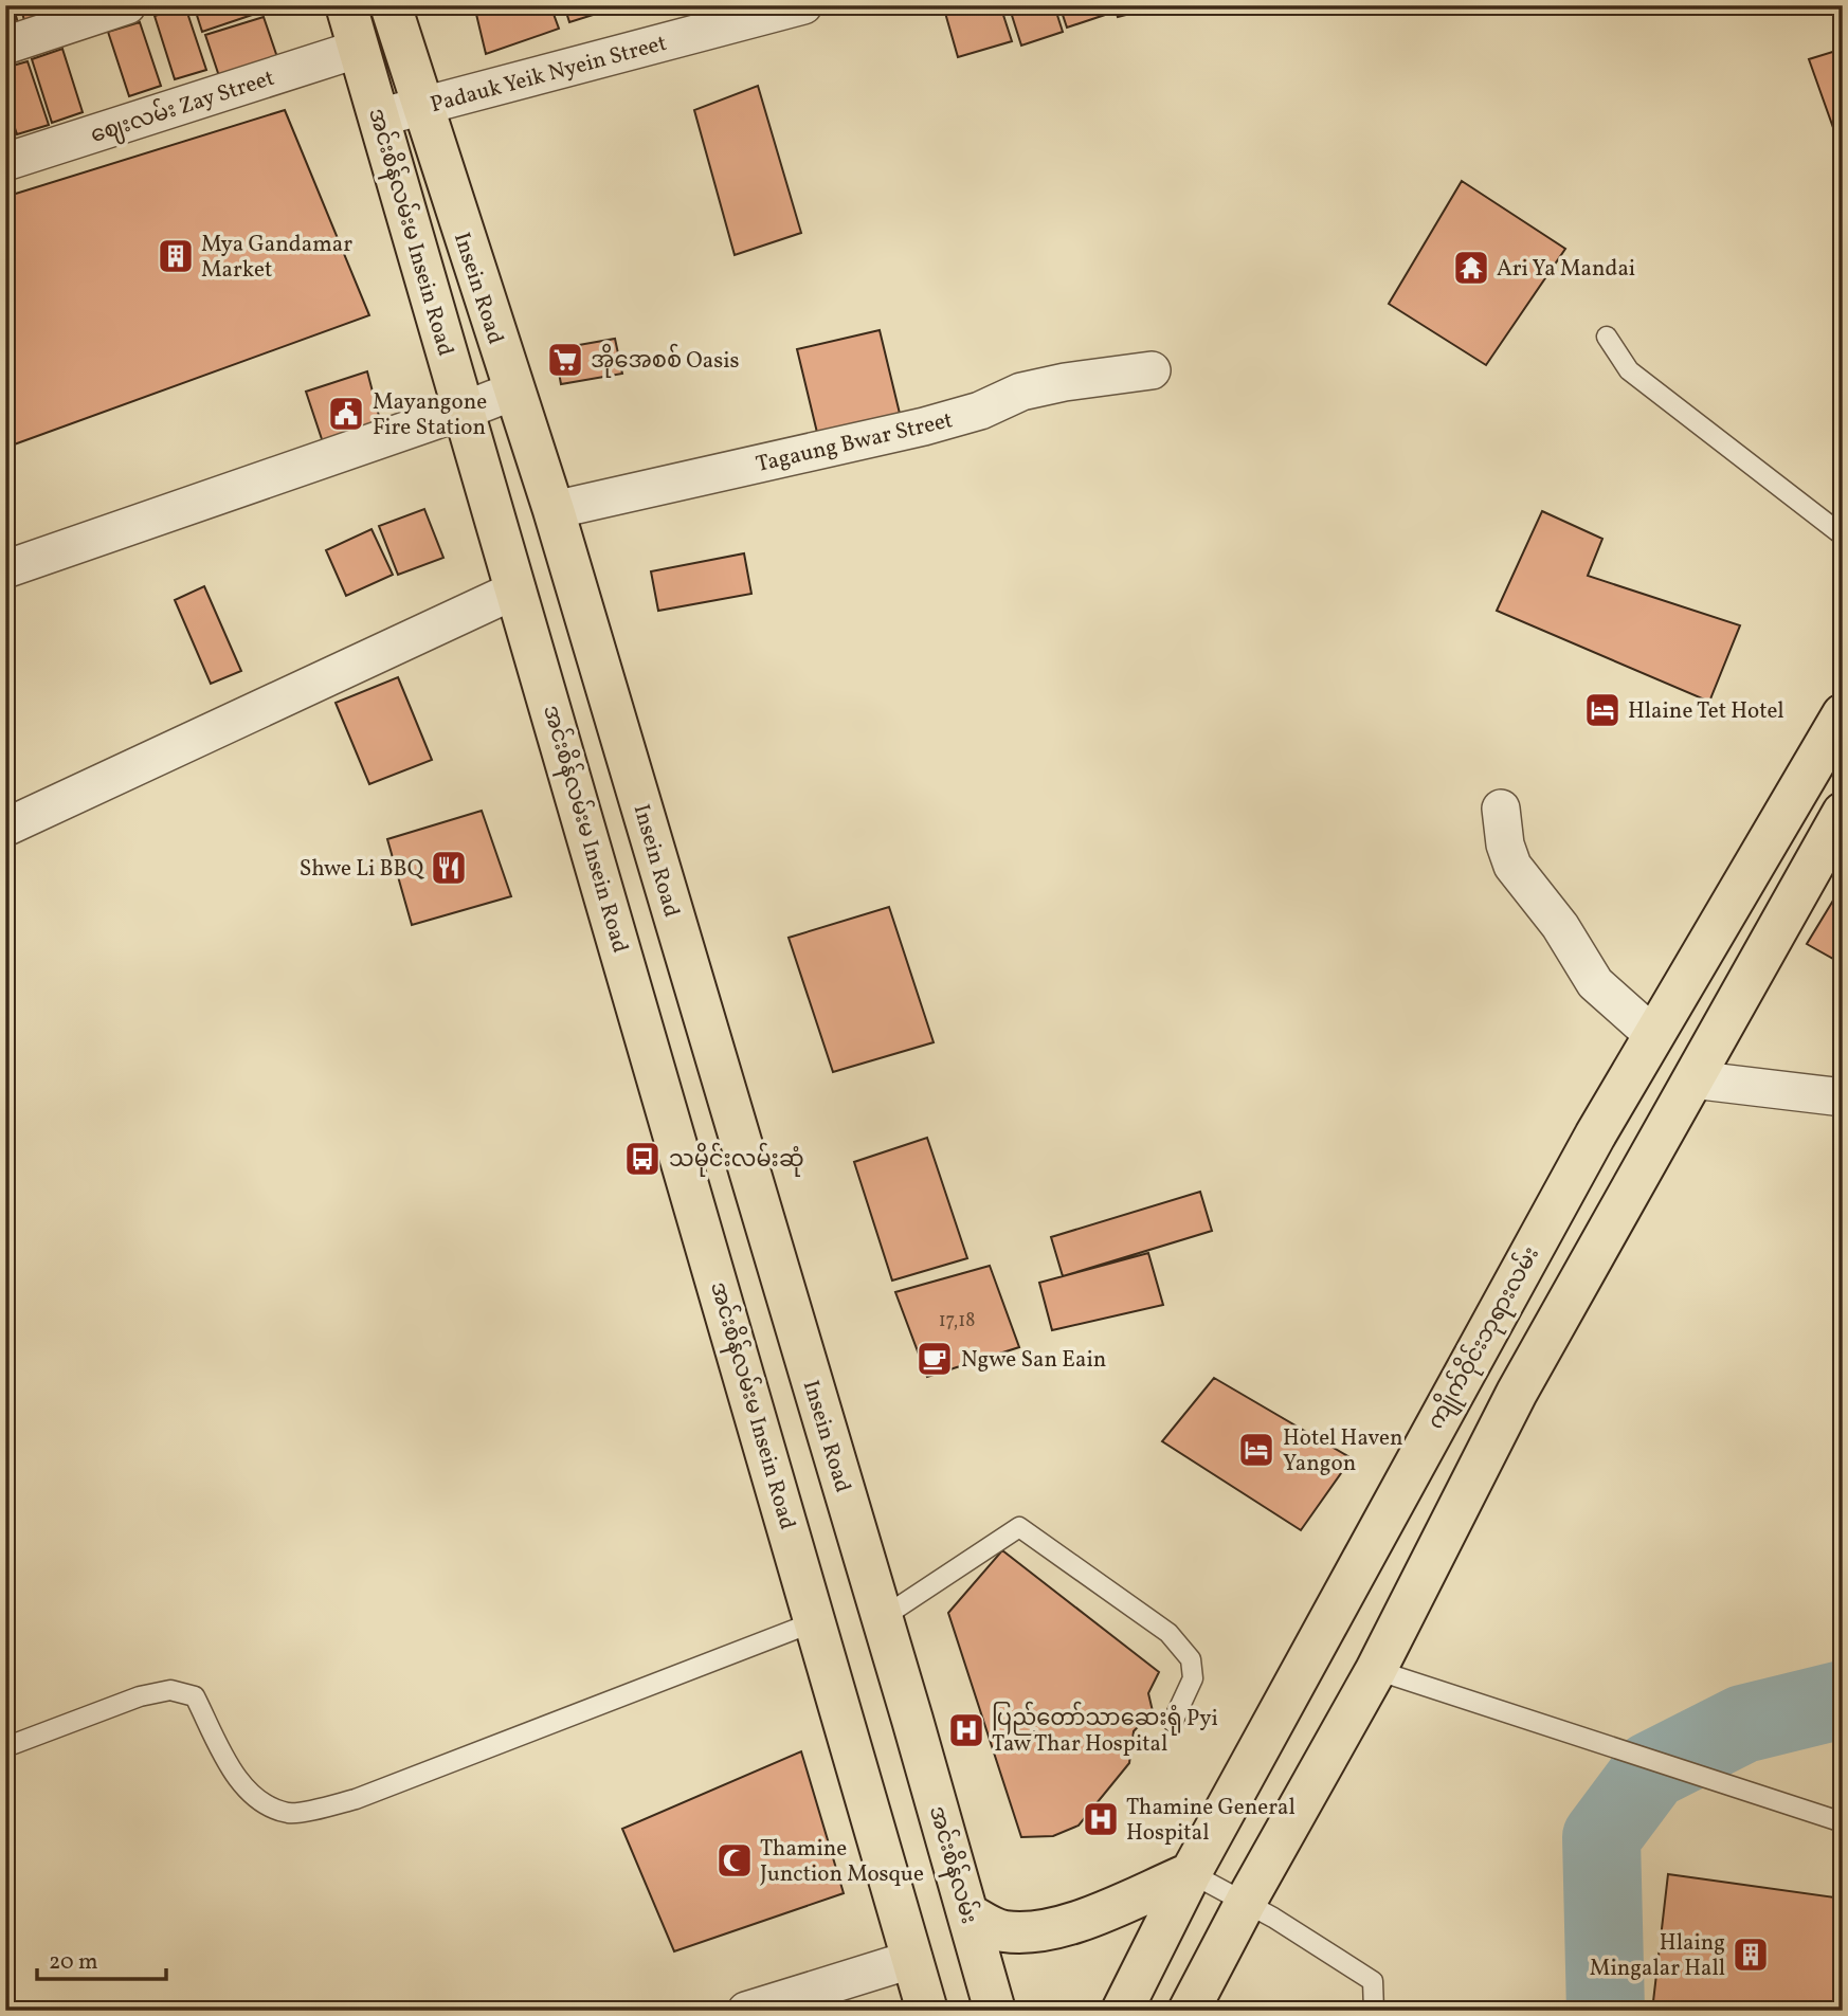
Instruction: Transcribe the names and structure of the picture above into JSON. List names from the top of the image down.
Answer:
{
  "streets": {
    "main road": [
      "အင်းစိန်လမ်းမ Insein Road",
      "Insein Road",
      "ကျိုက်ဝိုင်းဘုရားလမ်း",
      "အင်းစိန်လမ်း"
    ],
    "street": ["Padauk Yeik Nyein Street", "ဈေးလမ်း Zay Street", "Tagaung Bwar Street"]
  },
  "crossings": [
    ["Padauk Yeik Nyein Street", "အင်းစိန်လမ်းမ Insein Road"],
    ["Padauk Yeik Nyein Street", "Insein Road"],
    ["ဈေးလမ်း Zay Street", "အင်းစိန်လမ်းမ Insein Road"],
    ["Insein Road", "Tagaung Bwar Street"],
    ["Insein Road", "အင်းစိန်လမ်း"]
  ],
  "places": {
    "building": ["Mya Gandamar Market", "Hlaing Mingalar Hall"],
    "temple": ["Ari Ya Mandai"],
    "supermarket": ["အိုအေစစ် Oasis"],
    "public building": ["Mayangone Fire Station"],
    "hotel": ["Hlaine Tet Hotel", "Hotel Haven Yangon"],
    "restaurant": ["Shwe Li BBQ"],
    "bus stop": ["သမိုင်းလမ်းဆုံ"],
    "cafe": ["Ngwe San Eain"],
    "hospital": ["ပြည်တော်သာဆေးရုံ Pyi Taw Thar Hospital", "Thamine General Hospital"],
    "mosque": ["Thamine Junction Mosque"]
  },
  "house_numbers": ["17,18"],
  "scale_bar": "20 m"
}
